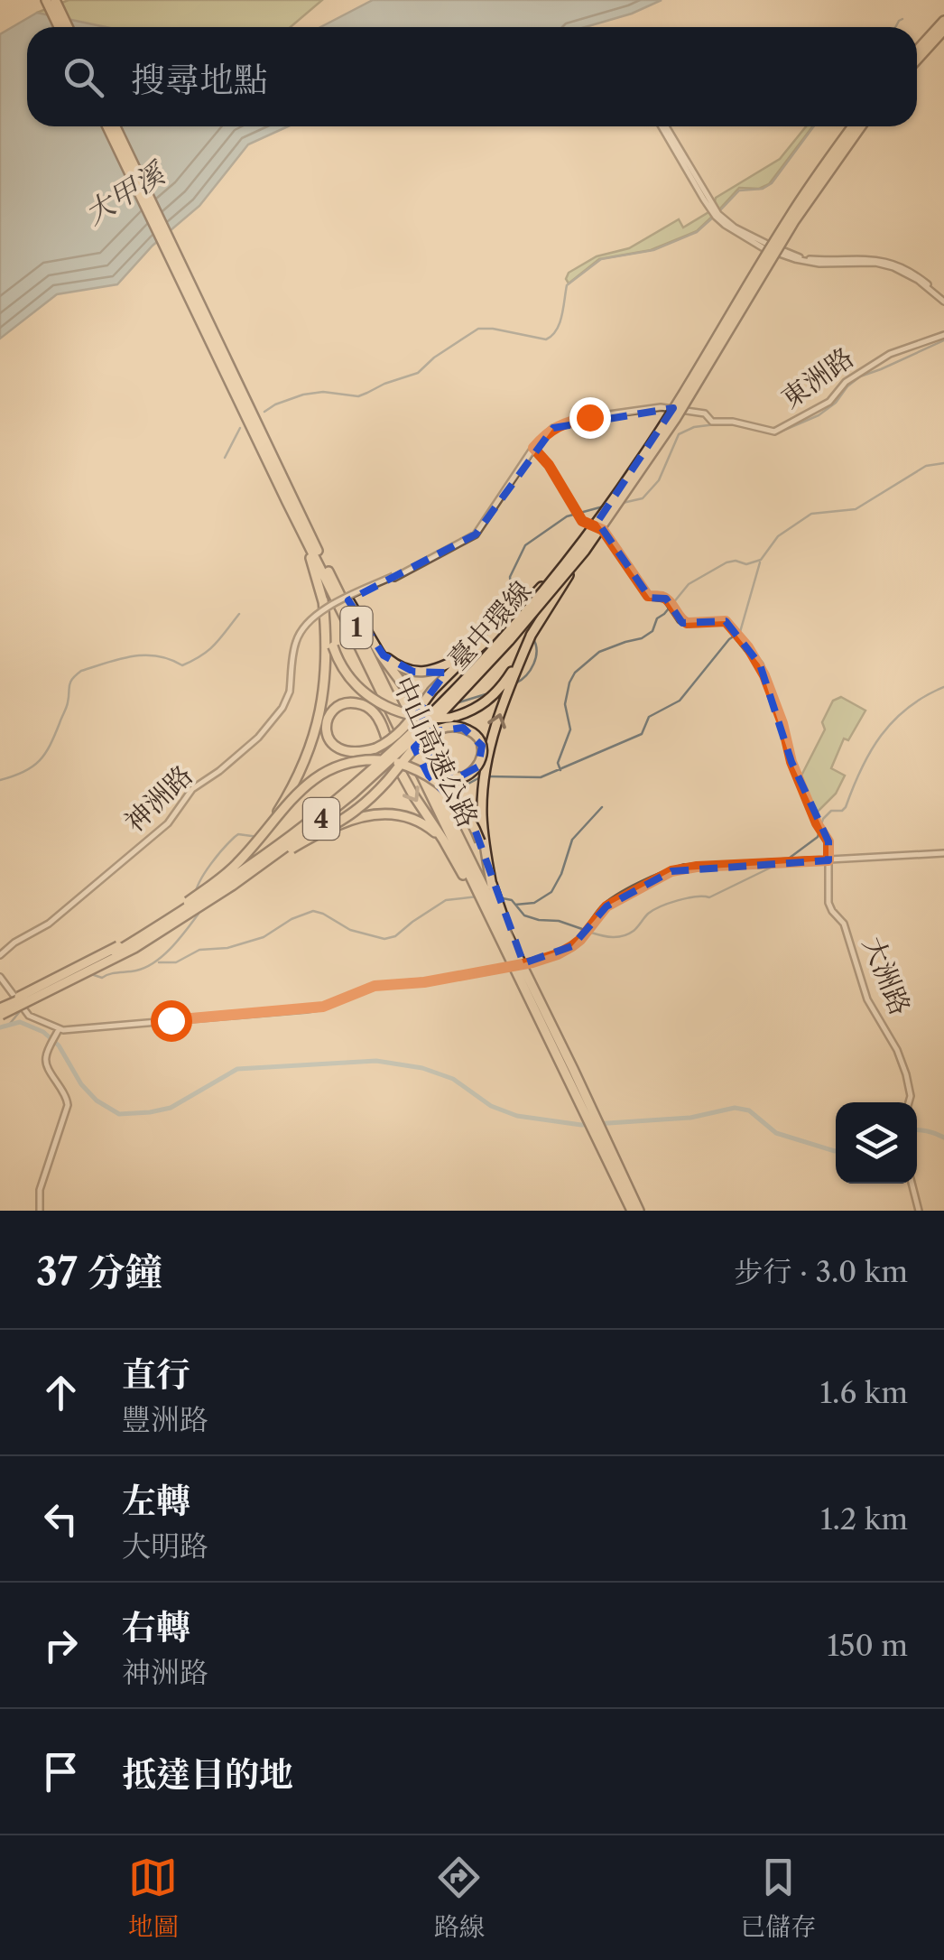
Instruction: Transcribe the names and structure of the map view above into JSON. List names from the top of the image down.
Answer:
{
  "streets": {
    "highway": [
      "臺中環線",
      "1",
      "中山高速公路",
      "4"
    ],
    "street": ["東洲路", "神洲路", "大洲路"]
  },
  "crossings": [
    ["東洲路", "神洲路"],
    ["神洲路", "大洲路"]
  ],
  "water": ["大甲溪"],
  "page": {
    "search": "搜尋地點",
    "heading": ["37 分鐘", "步行 · 3.0 km"],
    "list": [
      ["直行", "豐洲路", "1.6 km"],
      ["左轉", "大明路", "1.2 km"],
      ["右轉", "神洲路", "150 m"],
      "抵達目的地"
    ],
    "nav": ["地圖", "路線", "已儲存"]
  }
}
